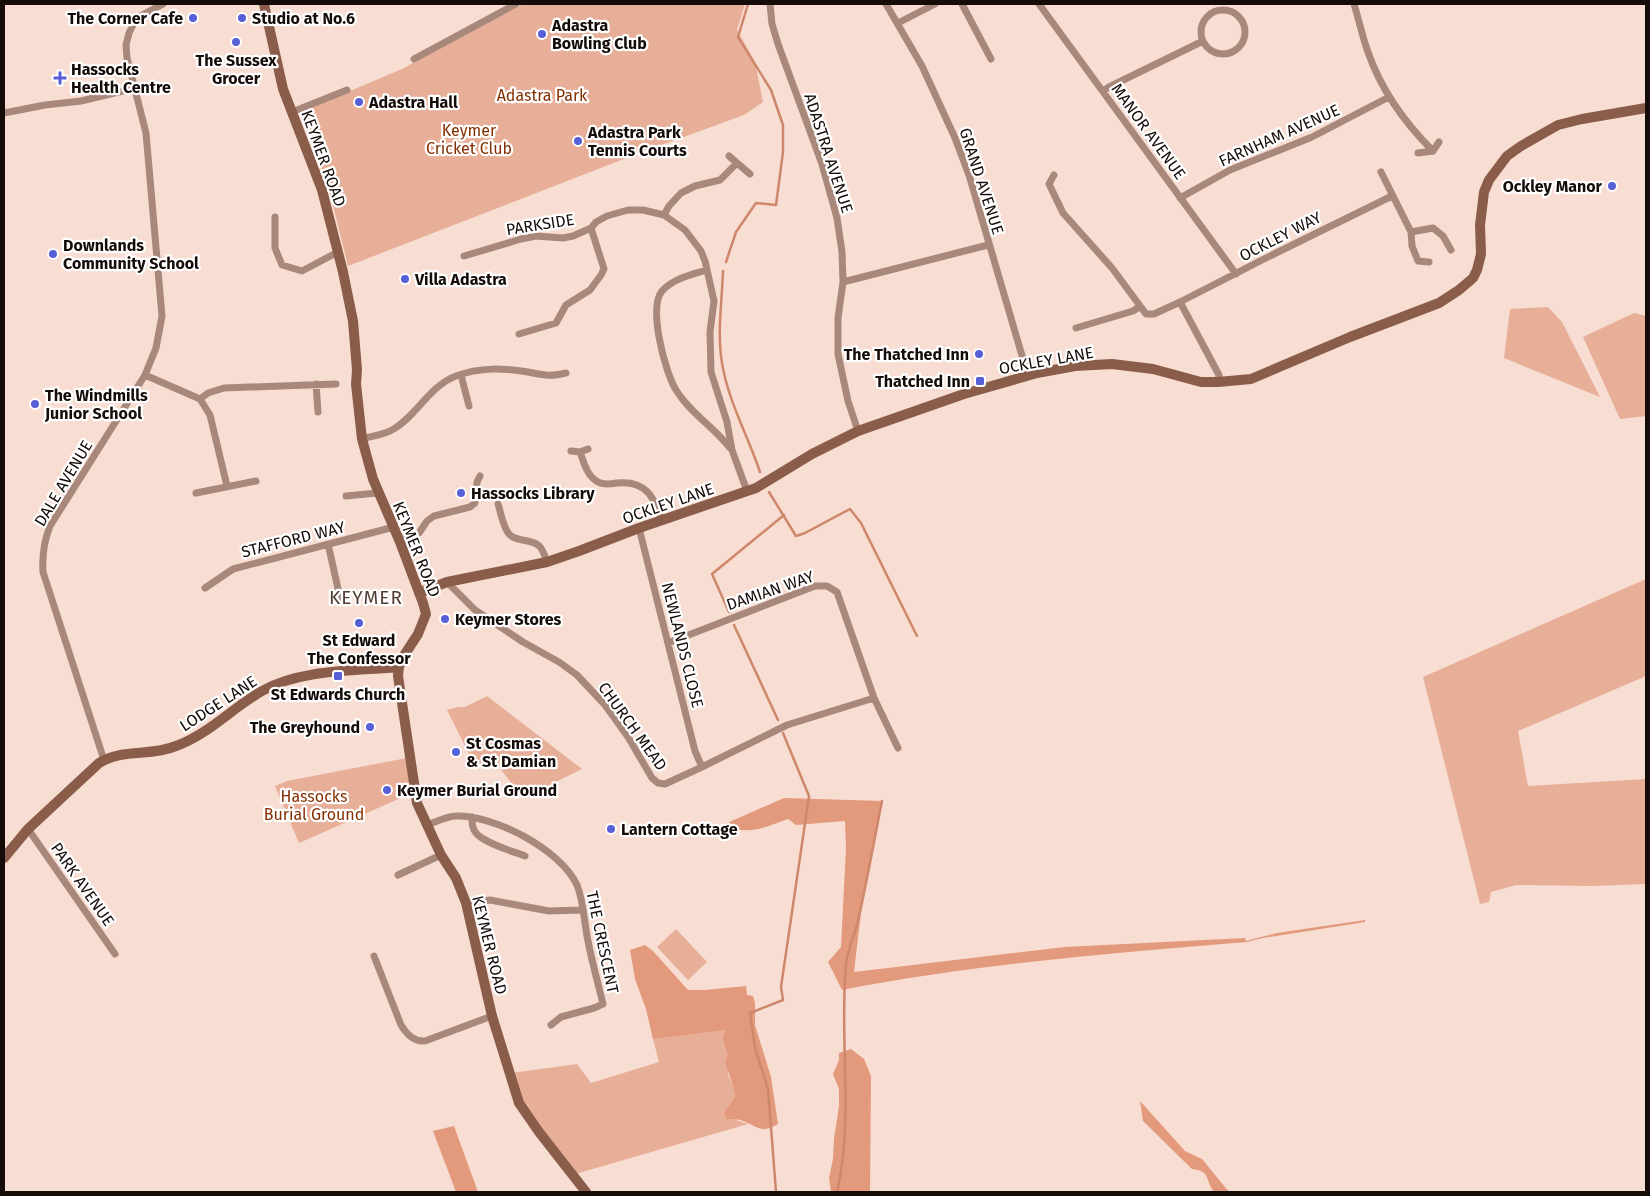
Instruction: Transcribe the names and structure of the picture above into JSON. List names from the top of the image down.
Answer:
{
  "streets": {
    "street": [
      "MANOR AVENUE",
      "FARNHAM AVENUE",
      "ADASTRA AVENUE",
      "KEYMER ROAD",
      "GRAND AVENUE",
      "PARKSIDE",
      "OCKLEY WAY",
      "OCKLEY LANE",
      "DALE AVENUE",
      "STAFFORD WAY",
      "DAMIAN WAY",
      "NEWLANDS CLOSE",
      "LODGE LANE",
      "CHURCH MEAD",
      "PARK AVENUE",
      "THE CRESCENT"
    ]
  },
  "crossings": [
    ["MANOR AVENUE", "FARNHAM AVENUE"],
    ["MANOR AVENUE", "OCKLEY WAY"],
    ["ADASTRA AVENUE", "OCKLEY LANE"],
    ["KEYMER ROAD", "OCKLEY LANE"],
    ["KEYMER ROAD", "STAFFORD WAY"],
    ["KEYMER ROAD", "LODGE LANE"],
    ["KEYMER ROAD", "THE CRESCENT"],
    ["GRAND AVENUE", "OCKLEY LANE"],
    ["OCKLEY LANE", "NEWLANDS CLOSE"],
    ["OCKLEY LANE", "CHURCH MEAD"],
    ["DALE AVENUE", "LODGE LANE"],
    ["DAMIAN WAY", "NEWLANDS CLOSE"],
    ["DAMIAN WAY", "CHURCH MEAD"],
    ["NEWLANDS CLOSE", "CHURCH MEAD"],
    ["LODGE LANE", "PARK AVENUE"]
  ],
  "districts": ["KEYMER"],
  "parks": ["Adastra Park", "Keymer Cricket Club", "Hassocks Burial Ground"],
  "places": {
    "other": [
      "The Corner Cafe",
      "Studio at No.6",
      "Adastra Bowling Club",
      "The Sussex Grocer",
      "Adastra Hall",
      "Adastra Park Tennis Courts",
      "Ockley Manor",
      "Downlands Community School",
      "Villa Adastra",
      "The Thatched Inn",
      "The Windmills Junior School",
      "Hassocks Library",
      "Keymer Stores",
      "St Edward The Confessor",
      "The Greyhound",
      "St Cosmas & St Damian",
      "Keymer Burial Ground",
      "Lantern Cottage"
    ],
    "health": ["Hassocks Health Centre"],
    "transit": ["Thatched Inn", "St Edwards Church"]
  }
}
